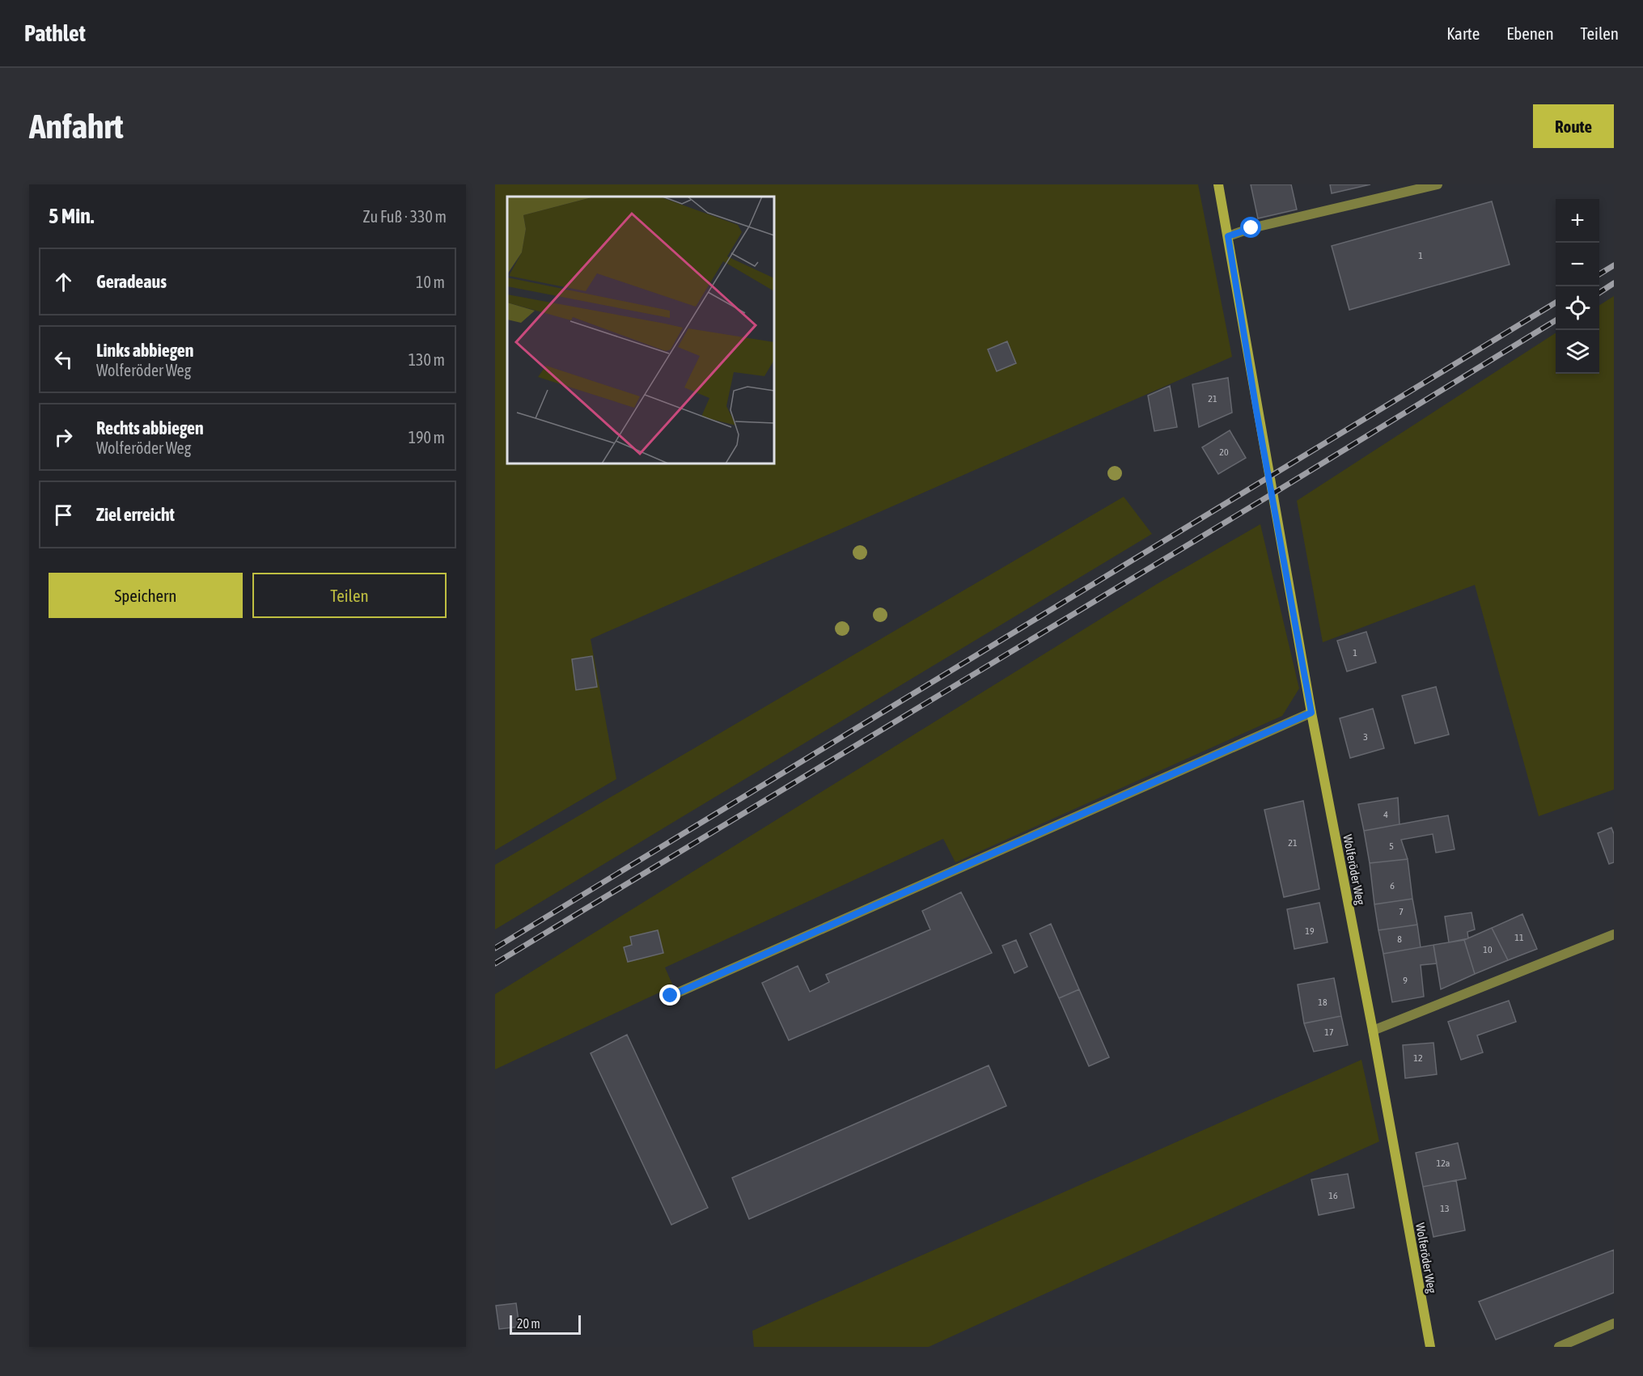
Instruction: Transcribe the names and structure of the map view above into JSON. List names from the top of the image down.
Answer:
{
  "streets": {
    "main road": ["Wolferöder Weg"]
  },
  "house_numbers": [
    "1",
    "21",
    "20",
    "1",
    "3",
    "4",
    "21",
    "5",
    "6",
    "7",
    "19",
    "11",
    "8",
    "10",
    "9",
    "18",
    "17",
    "12",
    "12a",
    "16",
    "13"
  ],
  "scale_bar": "20 m",
  "page": {
    "header": "Pathlet",
    "nav": ["Karte", "Ebenen", "Teilen"],
    "buttons": [
      "Route",
      ["Speichern", "Teilen"]
    ],
    "title": "Anfahrt",
    "heading": ["5 Min.", "Zu Fuß · 330 m"],
    "map_buttons": ["+", "−"],
    "list": [
      ["Geradeaus", "10 m"],
      ["Links abbiegen", "Wolferöder Weg", "130 m"],
      ["Rechts abbiegen", "Wolferöder Weg", "190 m"],
      "Ziel erreicht"
    ],
    "scale": "20 m"
  }
}
